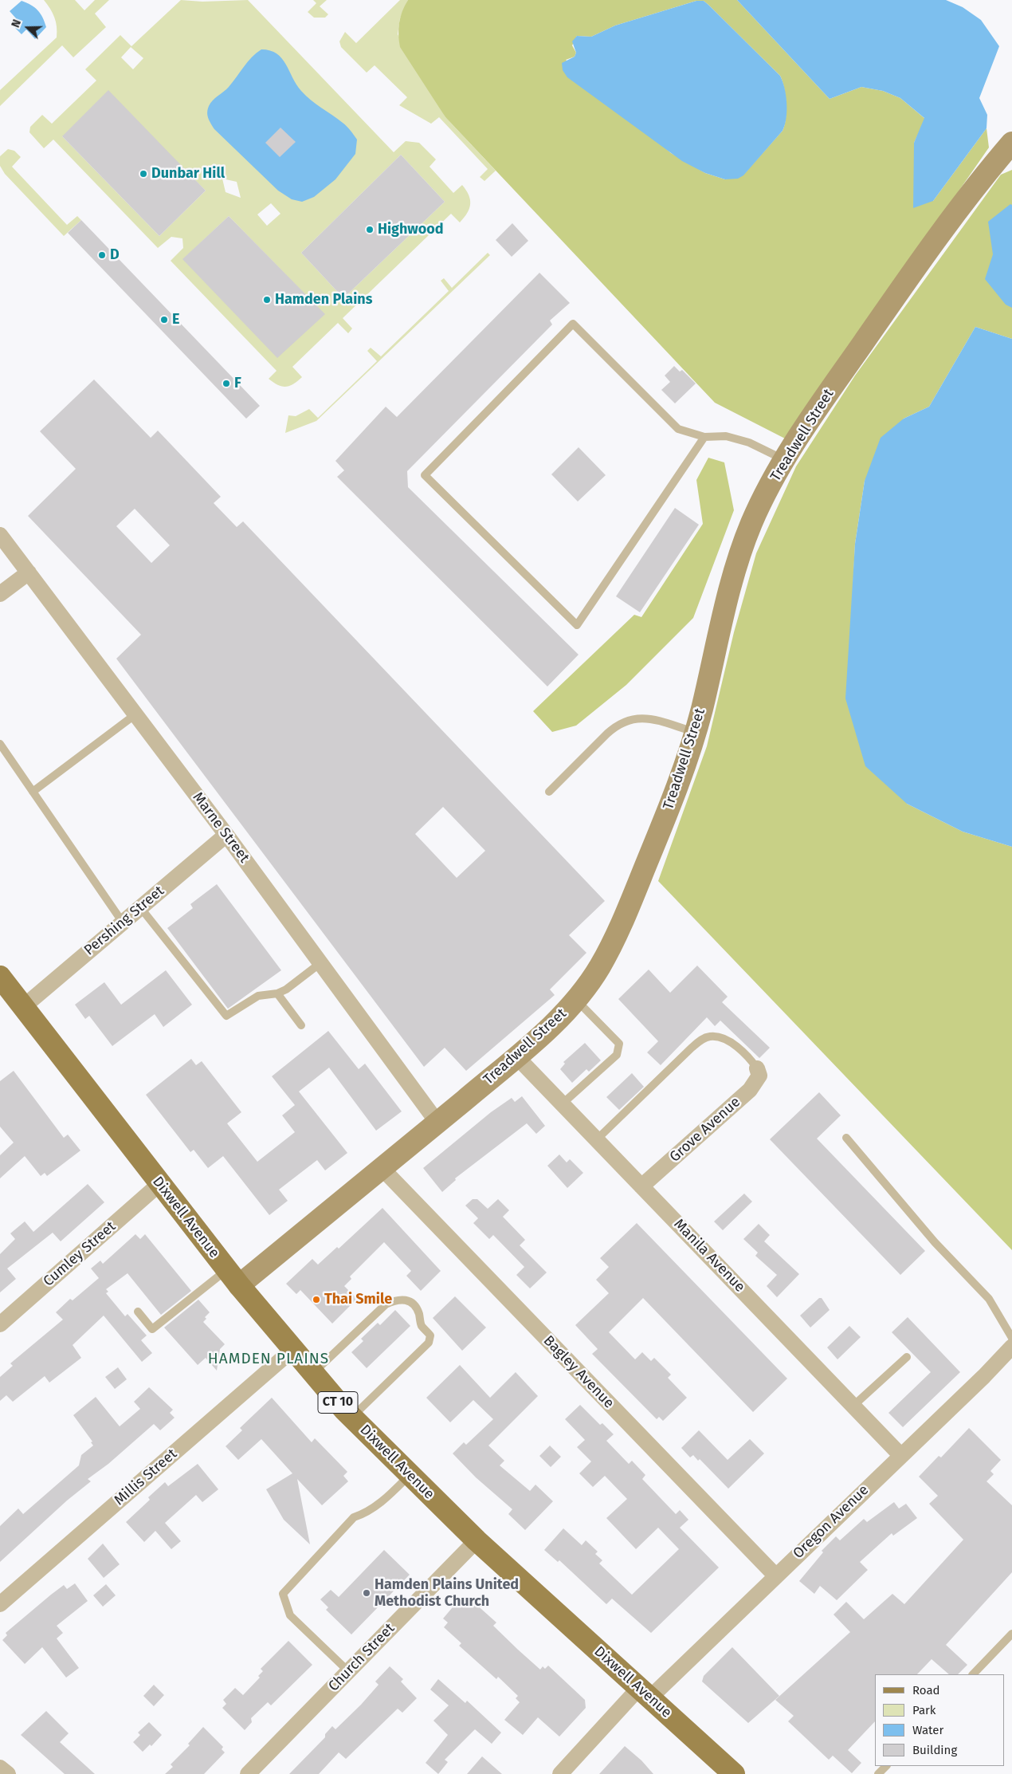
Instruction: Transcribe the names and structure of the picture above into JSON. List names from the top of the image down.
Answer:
{
  "streets": {
    "main road": ["Dixwell Avenue", "CT 10"],
    "street": [
      "Treadwell Street",
      "Marne Street",
      "Pershing Street",
      "Grove Avenue",
      "Cumley Street",
      "Manila Avenue",
      "Bagley Avenue",
      "Millis Street",
      "Oregon Avenue",
      "Church Street"
    ]
  },
  "crossings": [
    ["Treadwell Street", "Marne Street"],
    ["Treadwell Street", "Dixwell Avenue"],
    ["Treadwell Street", "Manila Avenue"],
    ["Treadwell Street", "Bagley Avenue"],
    ["Marne Street", "Pershing Street"],
    ["Pershing Street", "Dixwell Avenue"],
    ["Grove Avenue", "Manila Avenue"],
    ["Dixwell Avenue", "Cumley Street"],
    ["Dixwell Avenue", "Millis Street"],
    ["Dixwell Avenue", "Oregon Avenue"],
    ["Dixwell Avenue", "Church Street"],
    ["Manila Avenue", "Oregon Avenue"],
    ["Bagley Avenue", "Oregon Avenue"]
  ],
  "districts": ["HAMDEN PLAINS"],
  "places": [
    "Dunbar Hill",
    "Highwood",
    "D",
    "Hamden Plains",
    "E",
    "F",
    "Thai Smile",
    "Hamden Plains United Methodist Church"
  ],
  "legend": [
    "Road",
    "Park",
    "Water",
    "Building"
  ],
  "north": "left"
}
